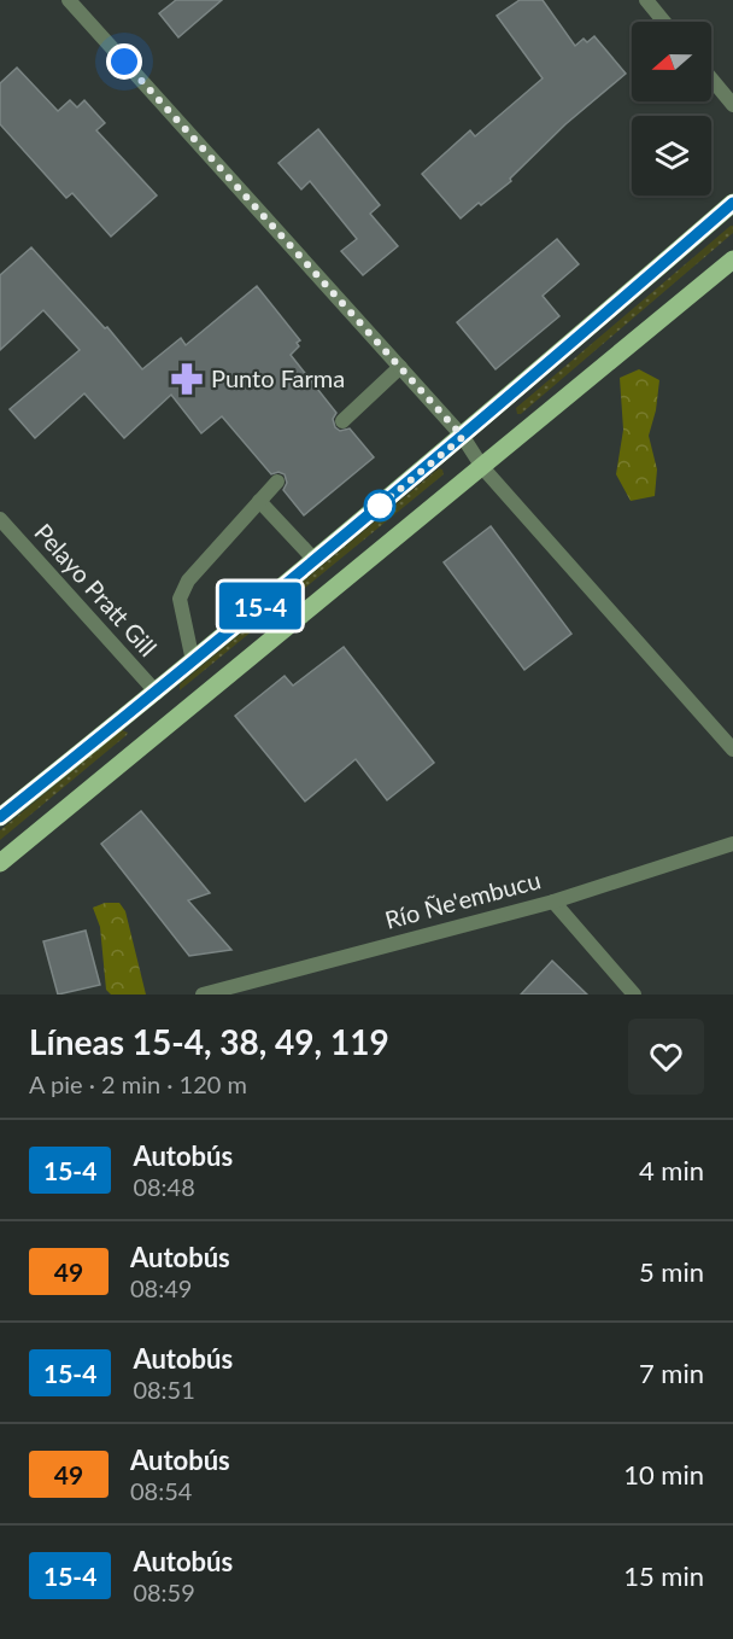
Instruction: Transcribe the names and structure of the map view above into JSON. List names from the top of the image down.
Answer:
{
  "streets": {
    "street": ["Pelayo Pratt Gill", "Río Ñe'embucu"]
  },
  "places": {
    "pharmacy": ["Punto Farma"]
  },
  "lines": ["bus line 15-4"],
  "north": "left",
  "page": {
    "on_map": "15-4",
    "heading": ["Líneas 15-4, 38, 49, 119", "A pie · 2 min · 120 m"],
    "list": [
      {
        "mark": "15-4",
        "name": "Autobús",
        "note": "08:48",
        "value": "4 min"
      },
      {
        "mark": "49",
        "name": "Autobús",
        "note": "08:49",
        "value": "5 min"
      },
      {
        "mark": "15-4",
        "name": "Autobús",
        "note": "08:51",
        "value": "7 min"
      },
      {
        "mark": "49",
        "name": "Autobús",
        "note": "08:54",
        "value": "10 min"
      },
      {
        "mark": "15-4",
        "name": "Autobús",
        "note": "08:59",
        "value": "15 min"
      }
    ]
  }
}
